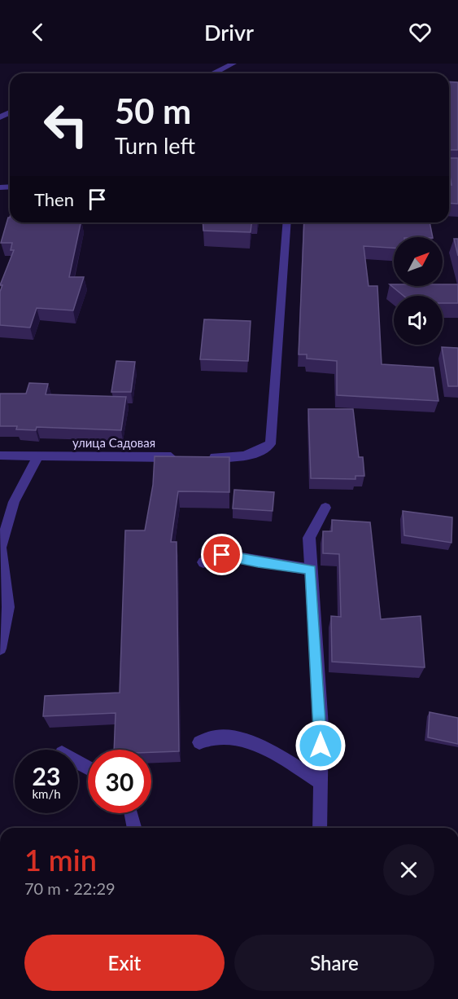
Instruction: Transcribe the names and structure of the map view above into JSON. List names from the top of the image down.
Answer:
{
  "streets": {
    "street": ["улица Садовая"]
  },
  "north": "top right",
  "page": {
    "header": "Drivr",
    "turn": ["50 m", "Turn left"],
    "then": "Then",
    "speed": "23 km/h",
    "limit": "30",
    "heading": ["1 min", "70 m · 22:29"],
    "buttons": ["Exit", "Share"]
  }
}
